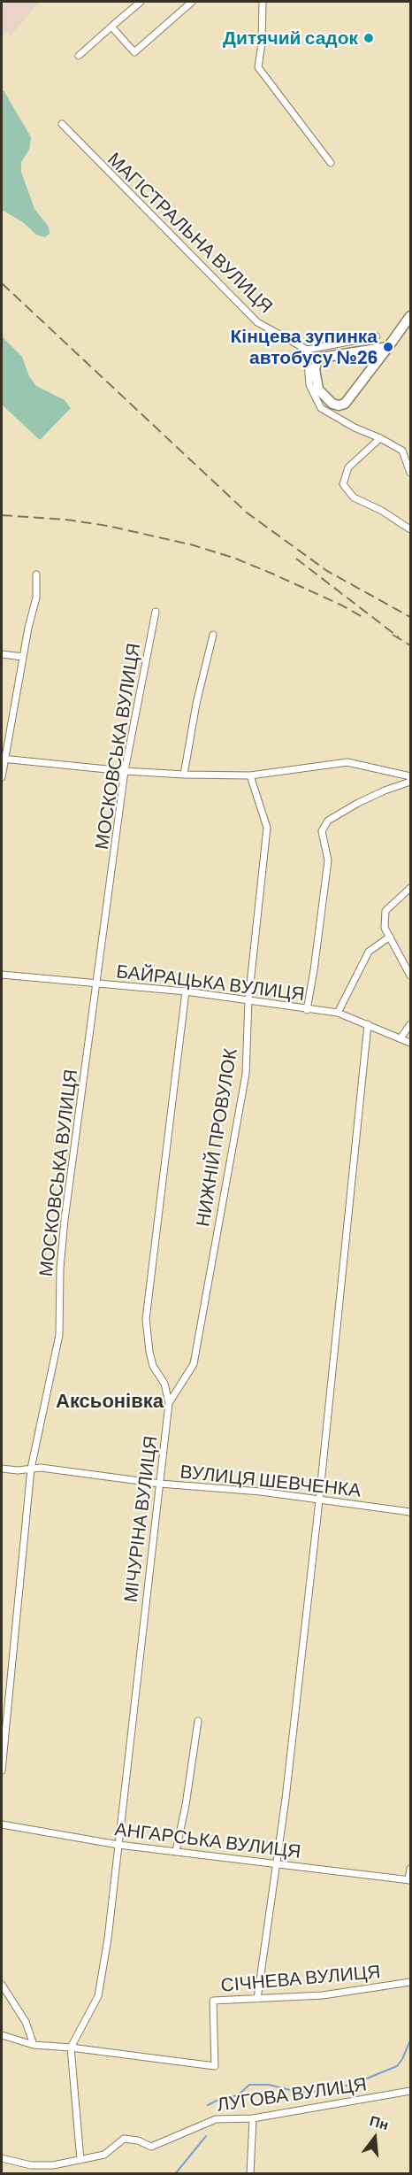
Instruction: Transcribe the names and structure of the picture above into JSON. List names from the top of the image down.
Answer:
{
  "streets": {
    "street": [
      "МАГІСТРАЛЬНА ВУЛИЦЯ",
      "МОСКОВСЬКА ВУЛИЦЯ",
      "БАЙРАЦЬКА ВУЛИЦЯ",
      "НИЖНІЙ ПРОВУЛОК",
      "ВУЛИЦЯ ШЕВЧЕНКА",
      "МІЧУРІНА ВУЛИЦЯ",
      "АНГАРСЬКА ВУЛИЦЯ",
      "СІЧНЕВА ВУЛИЦЯ",
      "ЛУГОВА ВУЛИЦЯ"
    ]
  },
  "crossings": [
    ["МОСКОВСЬКА ВУЛИЦЯ", "БАЙРАЦЬКА ВУЛИЦЯ"],
    ["МОСКОВСЬКА ВУЛИЦЯ", "ВУЛИЦЯ ШЕВЧЕНКА"],
    ["БАЙРАЦЬКА ВУЛИЦЯ", "НИЖНІЙ ПРОВУЛОК"],
    ["БАЙРАЦЬКА ВУЛИЦЯ", "МІЧУРІНА ВУЛИЦЯ"],
    ["НИЖНІЙ ПРОВУЛОК", "МІЧУРІНА ВУЛИЦЯ"],
    ["ВУЛИЦЯ ШЕВЧЕНКА", "МІЧУРІНА ВУЛИЦЯ"],
    ["МІЧУРІНА ВУЛИЦЯ", "АНГАРСЬКА ВУЛИЦЯ"],
    ["МІЧУРІНА ВУЛИЦЯ", "СІЧНЕВА ВУЛИЦЯ"]
  ],
  "districts": ["Аксьонівка"],
  "places": ["Дитячий садок", "Кінцева зупинка автобусу №26"],
  "north": "top"
}
